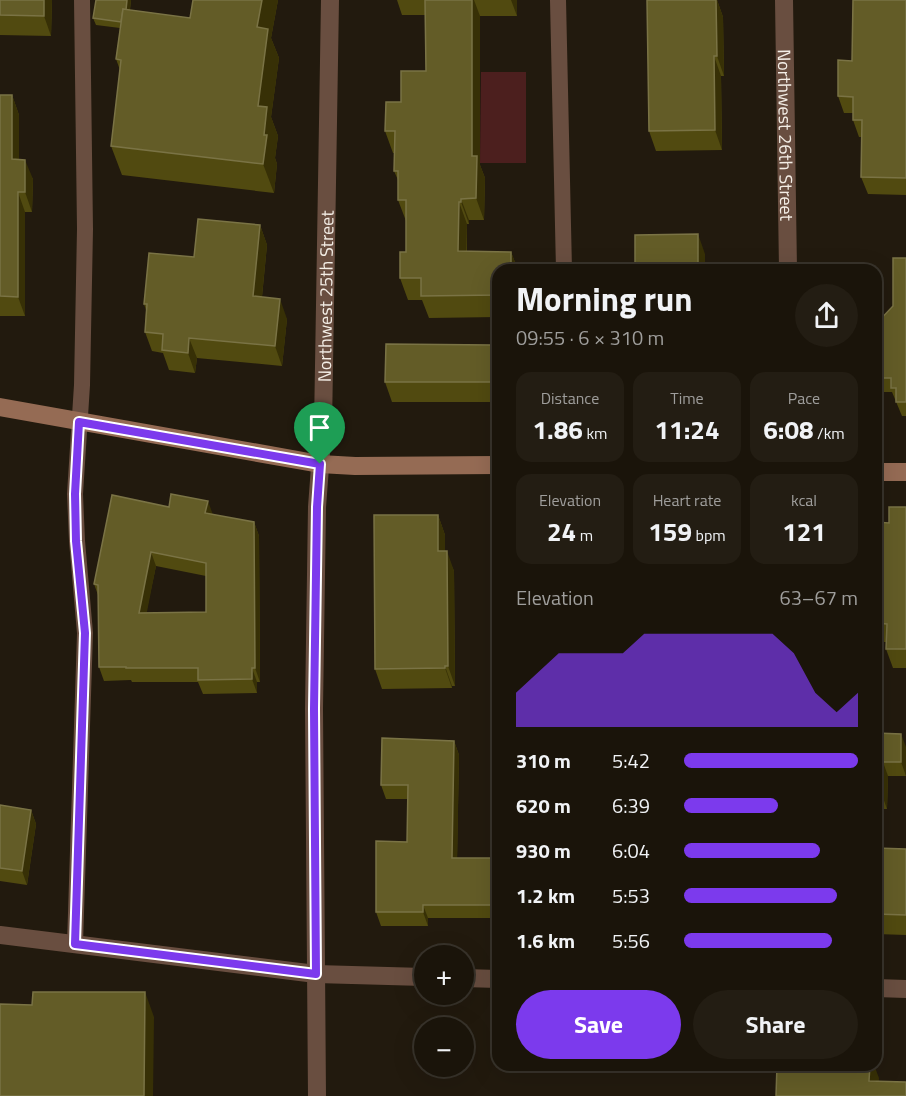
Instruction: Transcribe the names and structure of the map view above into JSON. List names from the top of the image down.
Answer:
{
  "streets": {
    "street": ["Northwest 26th Street", "Northwest 25th Street"]
  },
  "page": {
    "heading": ["Morning run", "09:55 · 6 × 310 m"],
    "stats": [
      ["Distance", "1.86 km"],
      ["Time", "11:24"],
      ["Pace", "6:08 /km"],
      ["Elevation", "24 m"],
      ["Heart rate", "159 bpm"],
      ["kcal", "121"]
    ],
    "chart": ["Elevation", "63–67 m"],
    "list": [
      {
        "name": "310 m",
        "note": "5:42"
      },
      {
        "name": "620 m",
        "note": "6:39"
      },
      {
        "name": "930 m",
        "note": "6:04"
      },
      {
        "name": "1.2 km",
        "note": "5:53"
      },
      {
        "name": "1.6 km",
        "note": "5:56"
      }
    ],
    "map_buttons": ["+", "−"],
    "buttons": ["Save", "Share"]
  }
}
